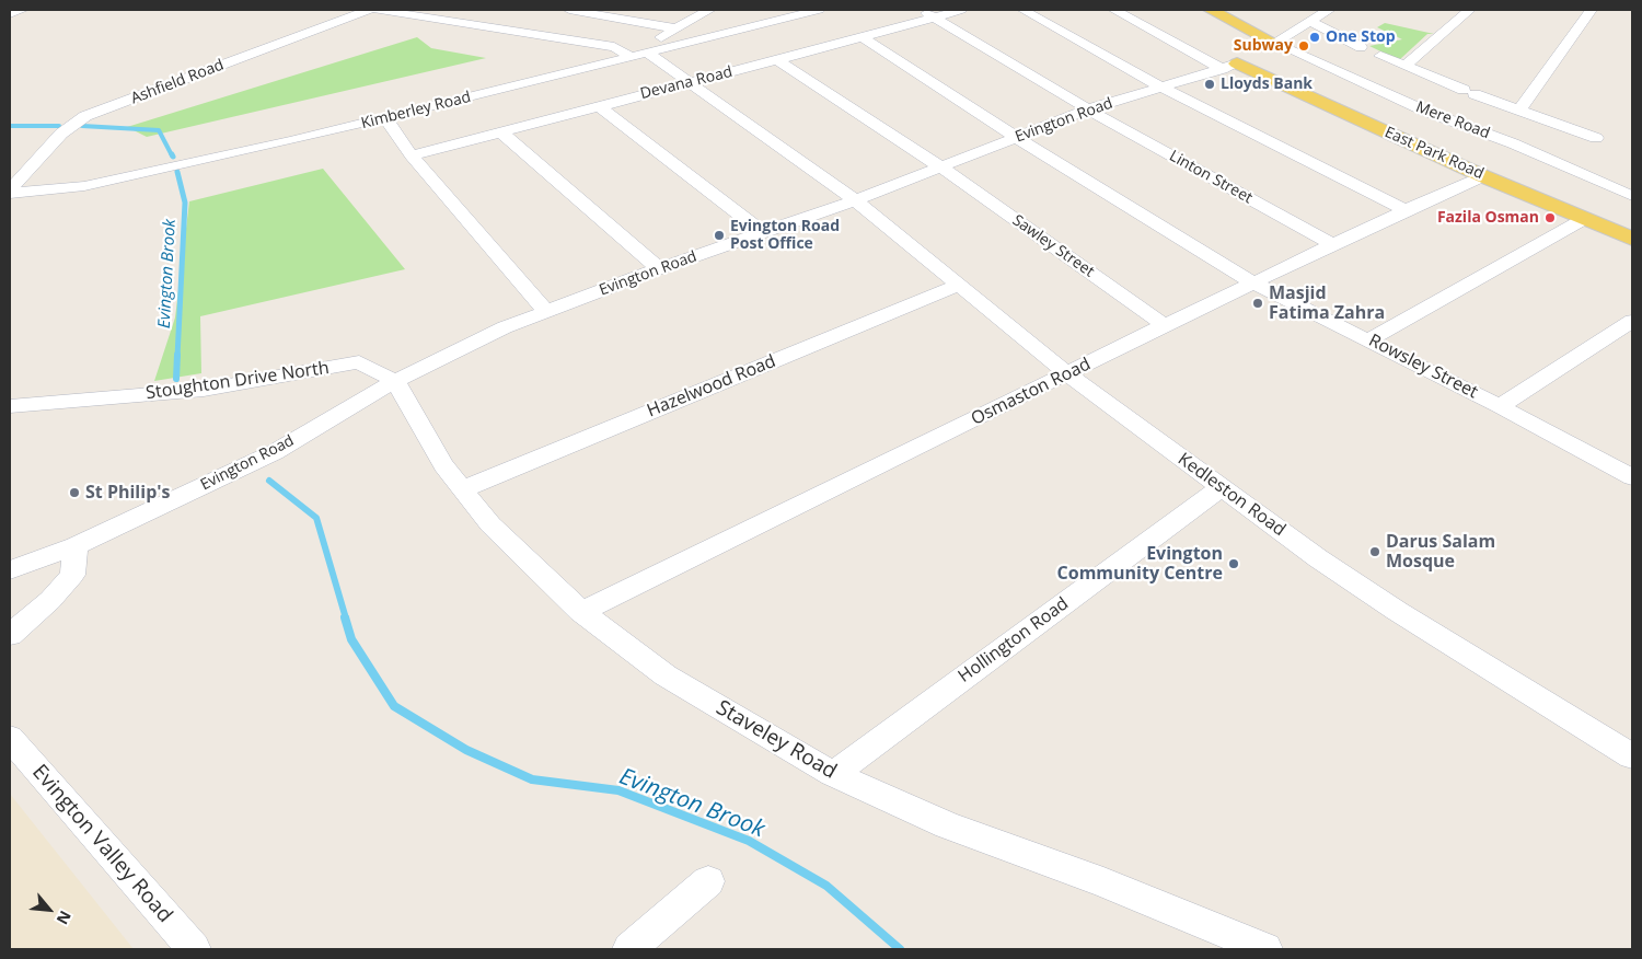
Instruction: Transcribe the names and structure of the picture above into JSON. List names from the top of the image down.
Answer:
{
  "streets": {
    "main road": ["Evington Road", "East Park Road"],
    "street": [
      "Ashfield Road",
      "Devana Road",
      "Kimberley Road",
      "Mere Road",
      "Linton Street",
      "Sawley Street",
      "Rowsley Street",
      "Stoughton Drive North",
      "Hazelwood Road",
      "Osmaston Road",
      "Kedleston Road",
      "Hollington Road",
      "Staveley Road",
      "Evington Valley Road"
    ]
  },
  "crossings": [
    ["Ashfield Road", "Kimberley Road"],
    ["Devana Road", "Linton Street"],
    ["Devana Road", "Sawley Street"],
    ["Devana Road", "Rowsley Street"],
    ["Devana Road", "Kedleston Road"],
    ["Kimberley Road", "Kedleston Road"],
    ["Evington Road", "Mere Road"],
    ["Evington Road", "East Park Road"],
    ["Evington Road", "Linton Street"],
    ["Evington Road", "Sawley Street"],
    ["Evington Road", "Rowsley Street"],
    ["Evington Road", "Stoughton Drive North"],
    ["Evington Road", "Kedleston Road"],
    ["Evington Road", "Staveley Road"],
    ["East Park Road", "Osmaston Road"],
    ["Linton Street", "Osmaston Road"],
    ["Sawley Street", "Osmaston Road"],
    ["Rowsley Street", "Osmaston Road"],
    ["Stoughton Drive North", "Staveley Road"],
    ["Hazelwood Road", "Kedleston Road"],
    ["Hazelwood Road", "Staveley Road"],
    ["Osmaston Road", "Kedleston Road"],
    ["Osmaston Road", "Staveley Road"],
    ["Kedleston Road", "Hollington Road"],
    ["Hollington Road", "Staveley Road"]
  ],
  "water": ["Evington Brook"],
  "places": [
    "One Stop",
    "Subway",
    "Lloyds Bank",
    "Fazila Osman",
    "Evington Road Post Office",
    "Masjid Fatima Zahra",
    "St Philip's",
    "Darus Salam Mosque",
    "Evington Community Centre"
  ],
  "north": "bottom right"
}
